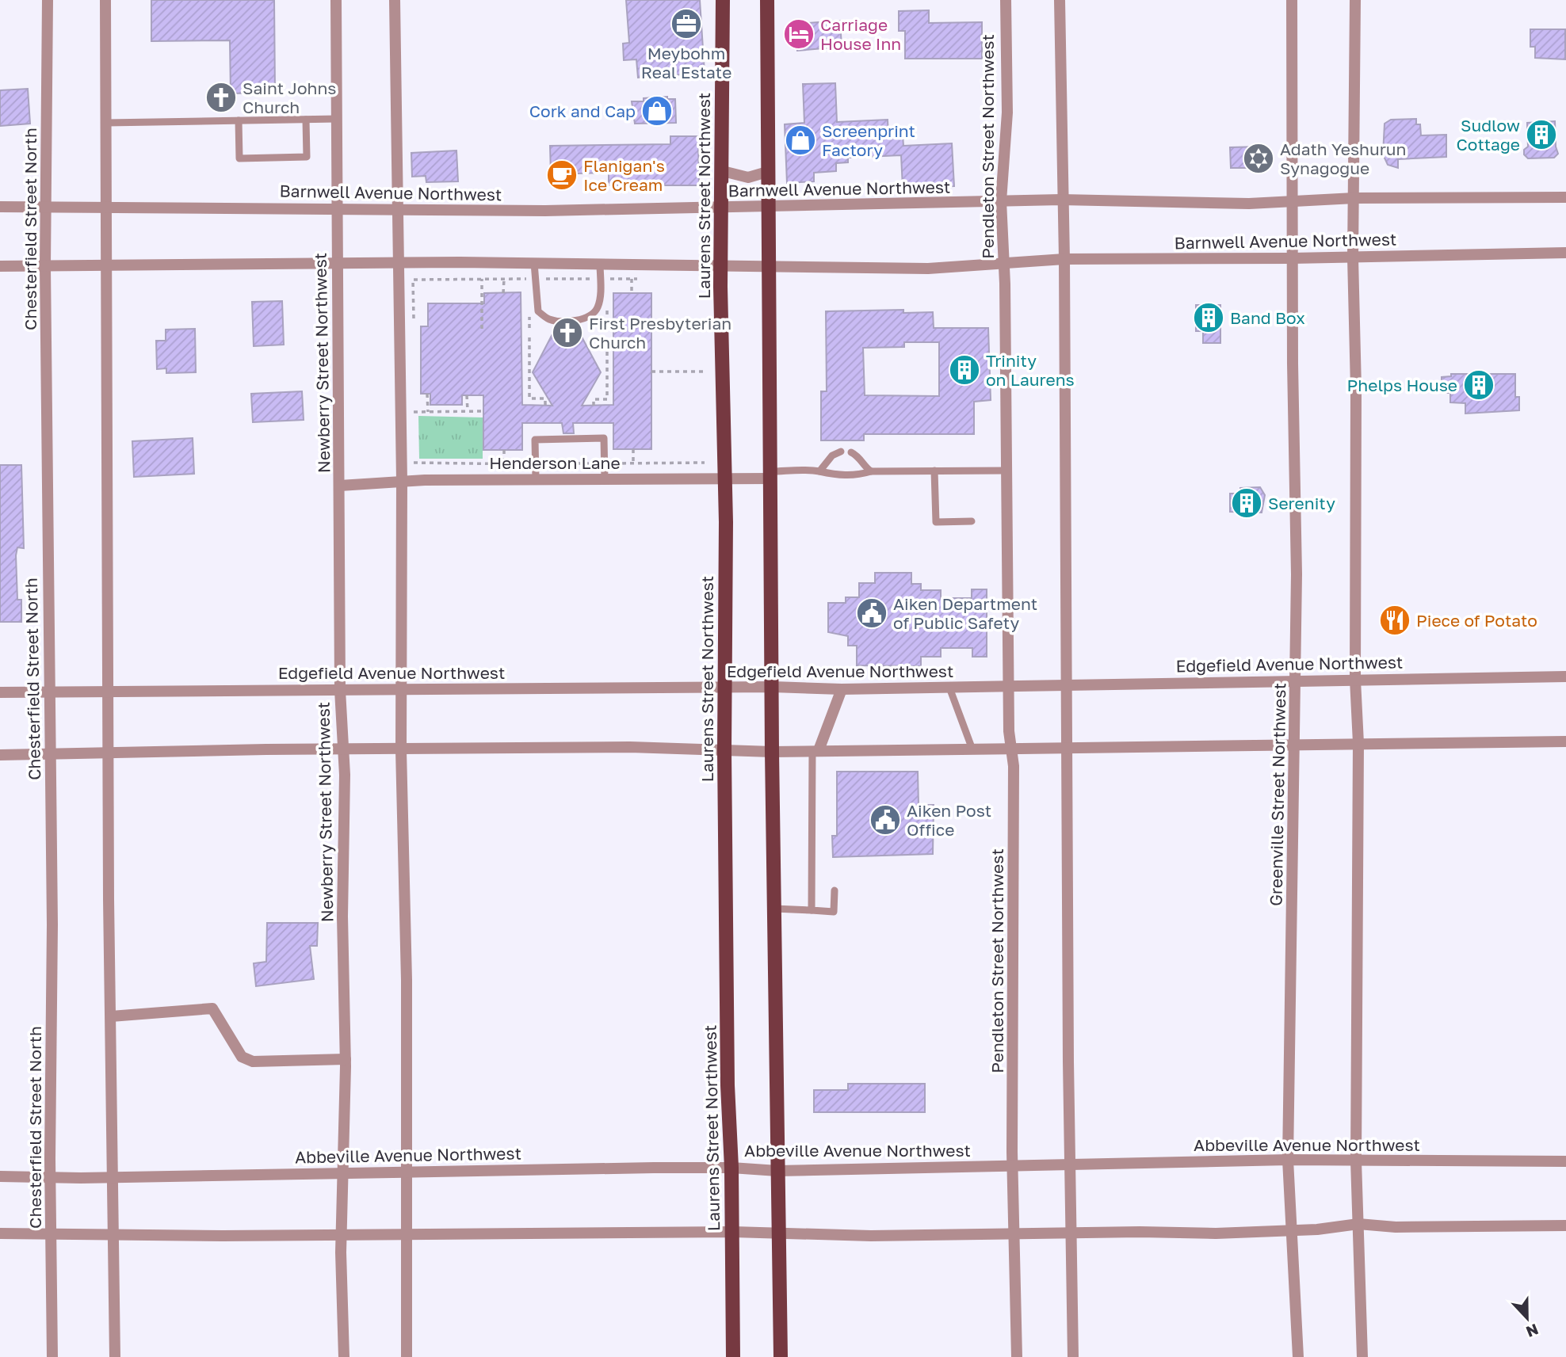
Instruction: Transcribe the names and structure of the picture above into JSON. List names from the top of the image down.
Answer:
{
  "streets": {
    "main road": ["Laurens Street Northwest"],
    "street": [
      "Pendleton Street Northwest",
      "Barnwell Avenue Northwest",
      "Chesterfield Street North",
      "Newberry Street Northwest",
      "Henderson Lane",
      "Edgefield Avenue Northwest",
      "Greenville Street Northwest",
      "Abbeville Avenue Northwest"
    ]
  },
  "crossings": [
    ["Pendleton Street Northwest", "Barnwell Avenue Northwest"],
    ["Pendleton Street Northwest", "Edgefield Avenue Northwest"],
    ["Pendleton Street Northwest", "Abbeville Avenue Northwest"],
    ["Barnwell Avenue Northwest", "Laurens Street Northwest"],
    ["Barnwell Avenue Northwest", "Chesterfield Street North"],
    ["Barnwell Avenue Northwest", "Newberry Street Northwest"],
    ["Barnwell Avenue Northwest", "Greenville Street Northwest"],
    ["Laurens Street Northwest", "Henderson Lane"],
    ["Laurens Street Northwest", "Edgefield Avenue Northwest"],
    ["Laurens Street Northwest", "Abbeville Avenue Northwest"],
    ["Chesterfield Street North", "Edgefield Avenue Northwest"],
    ["Chesterfield Street North", "Abbeville Avenue Northwest"],
    ["Newberry Street Northwest", "Henderson Lane"],
    ["Newberry Street Northwest", "Edgefield Avenue Northwest"],
    ["Newberry Street Northwest", "Abbeville Avenue Northwest"],
    ["Edgefield Avenue Northwest", "Greenville Street Northwest"],
    ["Greenville Street Northwest", "Abbeville Avenue Northwest"]
  ],
  "places": {
    "office": ["Meybohm Real Estate"],
    "hotel": ["Carriage House Inn"],
    "church": ["Saint Johns Church", "First Presbyterian Church"],
    "shop": ["Cork and Cap", "Screenprint Factory"],
    "building": [
      "Sudlow Cottage",
      "Band Box",
      "Trinity on Laurens",
      "Phelps House",
      "Serenity"
    ],
    "synagogue": ["Adath Yeshurun Synagogue"],
    "cafe": ["Flanigan's Ice Cream"],
    "public building": ["Aiken Department of Public Safety", "Aiken Post Office"],
    "restaurant": ["Piece of Potato"]
  },
  "north": "bottom"
}
